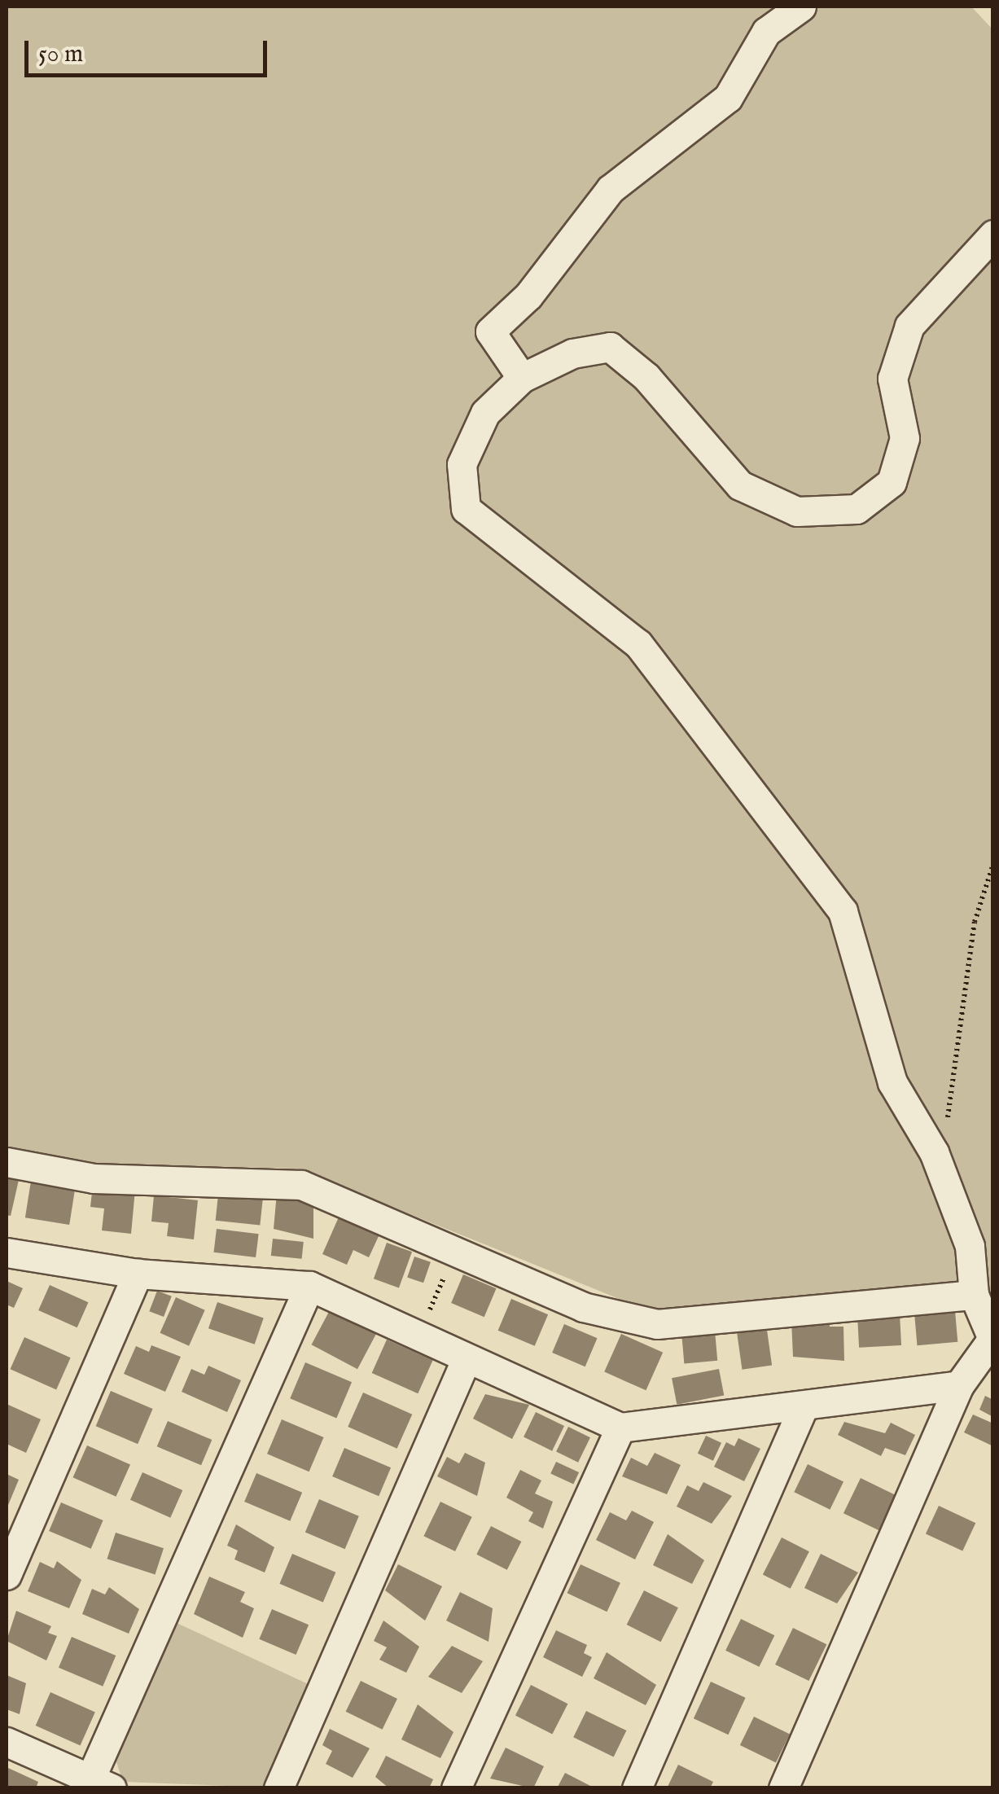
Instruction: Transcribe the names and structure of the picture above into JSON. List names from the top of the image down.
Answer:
{
  "scale_bar": "50 m"
}
